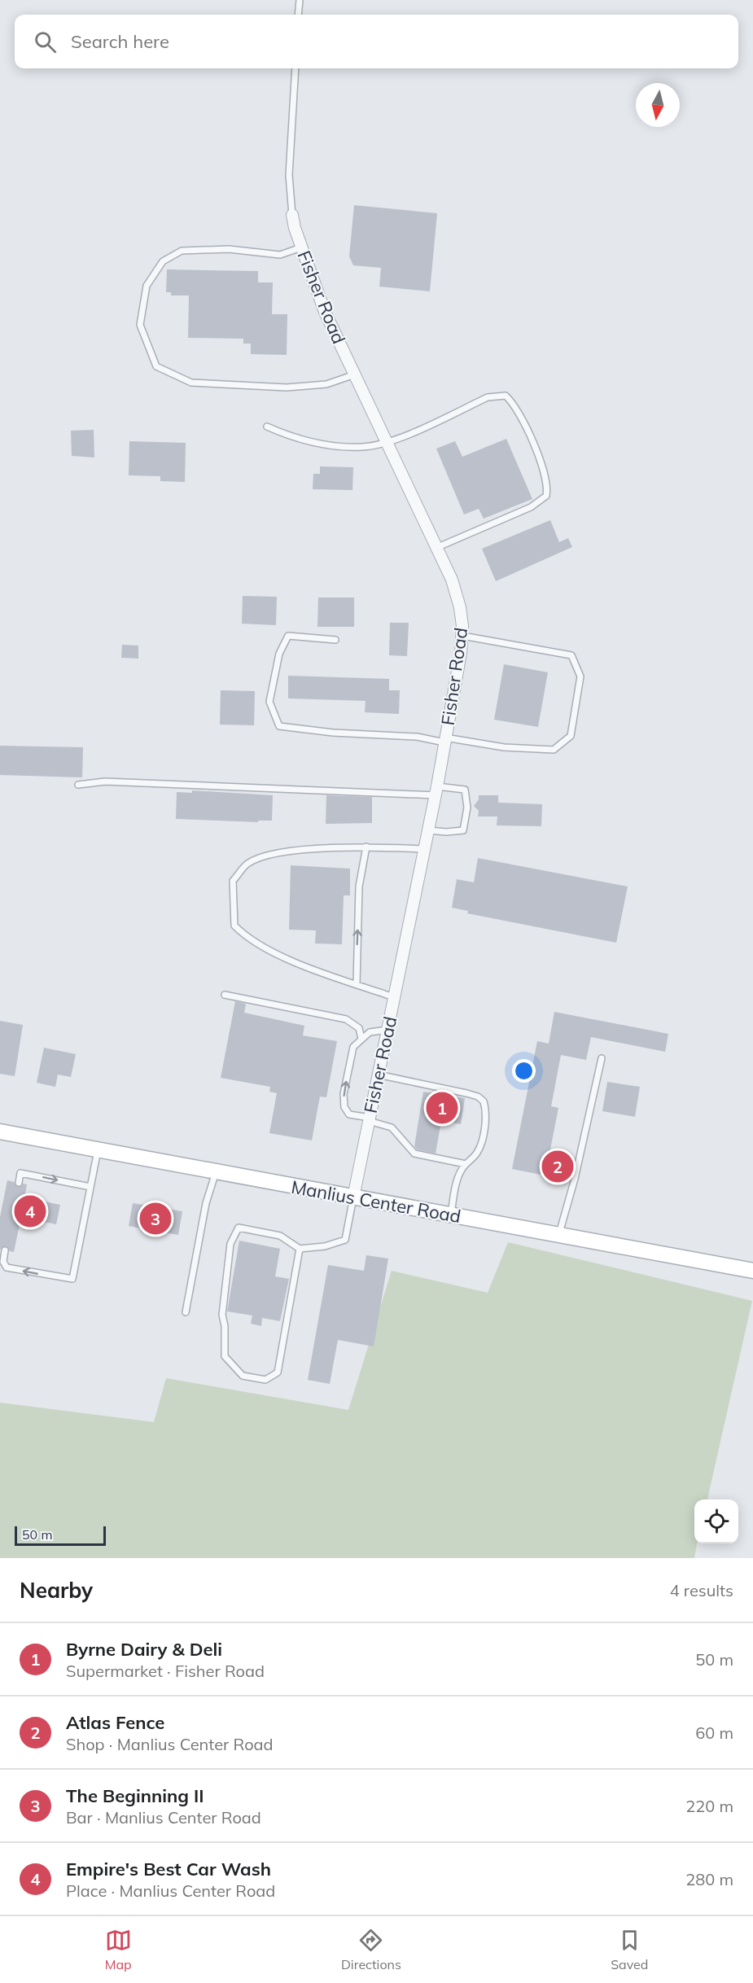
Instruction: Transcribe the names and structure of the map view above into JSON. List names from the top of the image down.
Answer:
{
  "streets": {
    "main road": ["Manlius Center Road"],
    "street": ["Fisher Road"]
  },
  "crossings": [
    ["Fisher Road", "Manlius Center Road"]
  ],
  "scale_bar": "50 m",
  "north": "bottom",
  "page": {
    "search": "Search here",
    "pins": [
      "1",
      "2",
      "4",
      "3"
    ],
    "scale": "50 m",
    "heading": ["Nearby", "4 results"],
    "list": [
      {
        "mark": "1",
        "name": "Byrne Dairy & Deli",
        "note": "Supermarket · Fisher Road",
        "value": "50 m"
      },
      {
        "mark": "2",
        "name": "Atlas Fence",
        "note": "Shop · Manlius Center Road",
        "value": "60 m"
      },
      {
        "mark": "3",
        "name": "The Beginning II",
        "note": "Bar · Manlius Center Road",
        "value": "220 m"
      },
      {
        "mark": "4",
        "name": "Empire's Best Car Wash",
        "note": "Place · Manlius Center Road",
        "value": "280 m"
      }
    ],
    "nav": ["Map", "Directions", "Saved"]
  }
}
